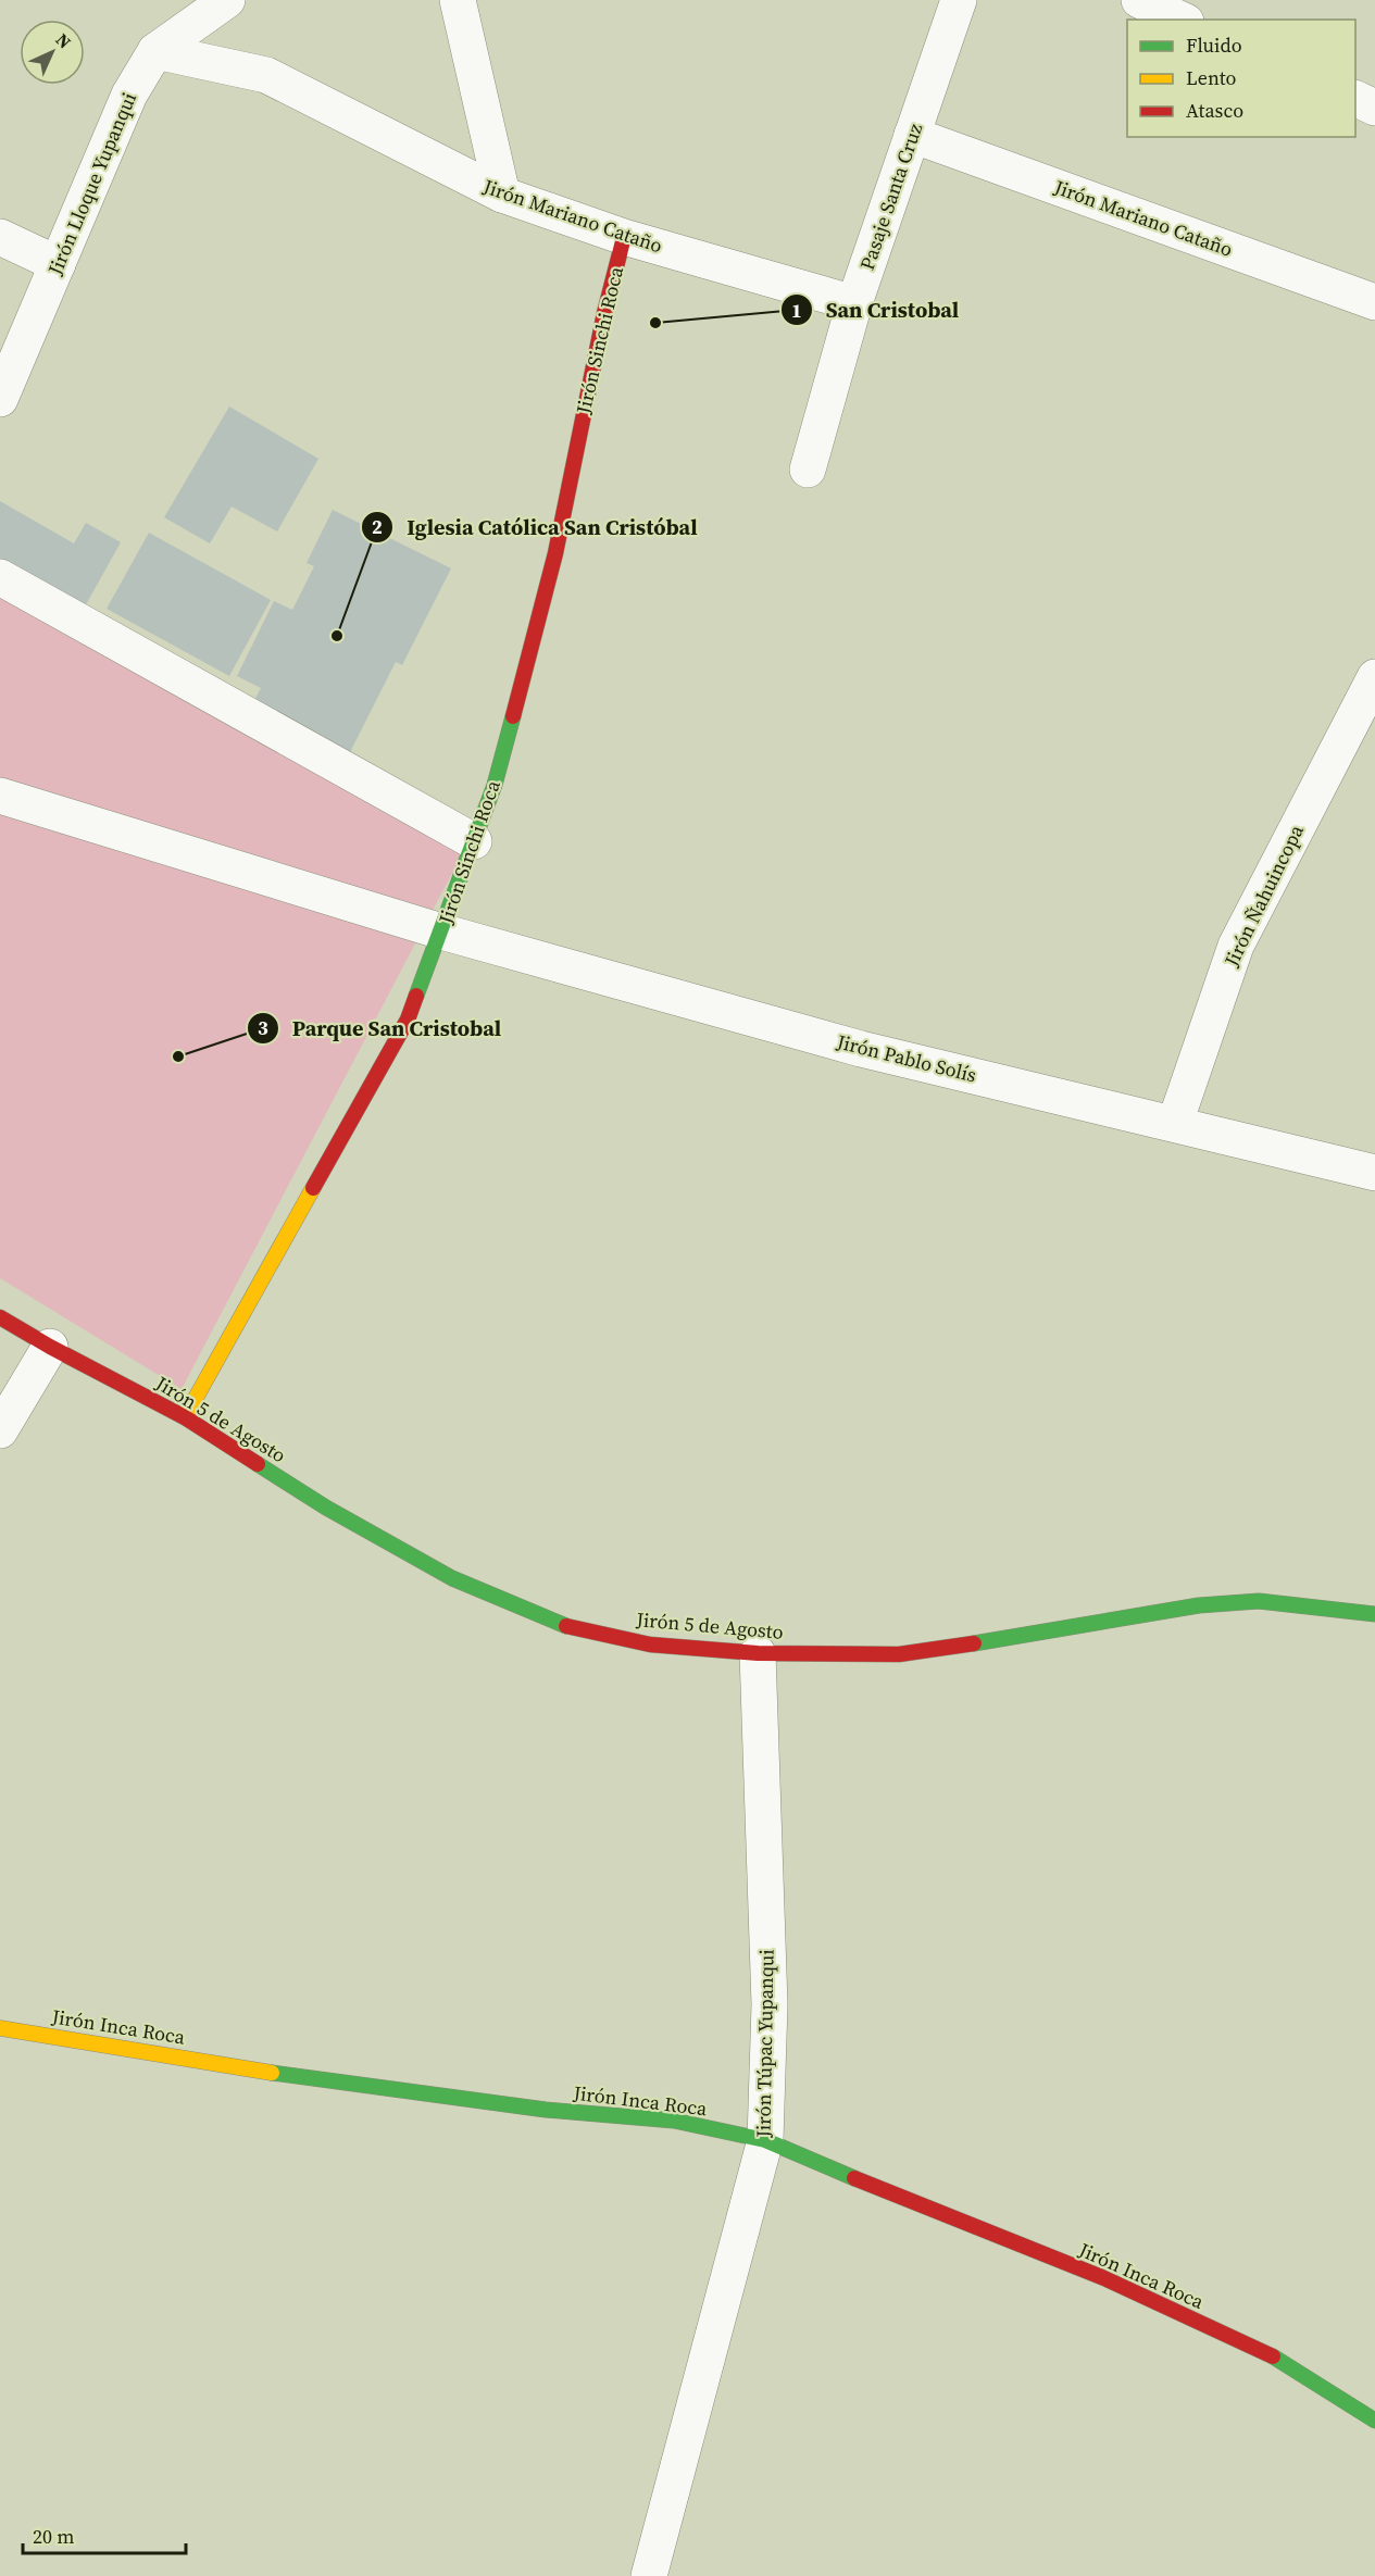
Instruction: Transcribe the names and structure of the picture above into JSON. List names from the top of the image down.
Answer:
{
  "streets": {
    "street": [
      "Jirón Lloque Yupanqui",
      "Pasaje Santa Cruz",
      "Jirón Mariano Cataño",
      "Jirón Sinchi Roca",
      "Jirón Ñahuincopa",
      "Jirón Pablo Solís",
      "Jirón 5 de Agosto",
      "Jirón Inca Roca",
      "Jirón Túpac Yupanqui"
    ]
  },
  "crossings": [
    ["Jirón Lloque Yupanqui", "Jirón Mariano Cataño"],
    ["Pasaje Santa Cruz", "Jirón Mariano Cataño"],
    ["Jirón Mariano Cataño", "Jirón Sinchi Roca"],
    ["Jirón Sinchi Roca", "Jirón Pablo Solís"],
    ["Jirón Sinchi Roca", "Jirón 5 de Agosto"],
    ["Jirón Ñahuincopa", "Jirón Pablo Solís"],
    ["Jirón 5 de Agosto", "Jirón Túpac Yupanqui"],
    ["Jirón Inca Roca", "Jirón Túpac Yupanqui"]
  ],
  "places": ["San Cristobal", "Iglesia Católica San Cristóbal", "Parque San Cristobal"],
  "legend": ["Fluido", "Lento", "Atasco"],
  "scale_bar": "20 m",
  "north": "top right"
}
